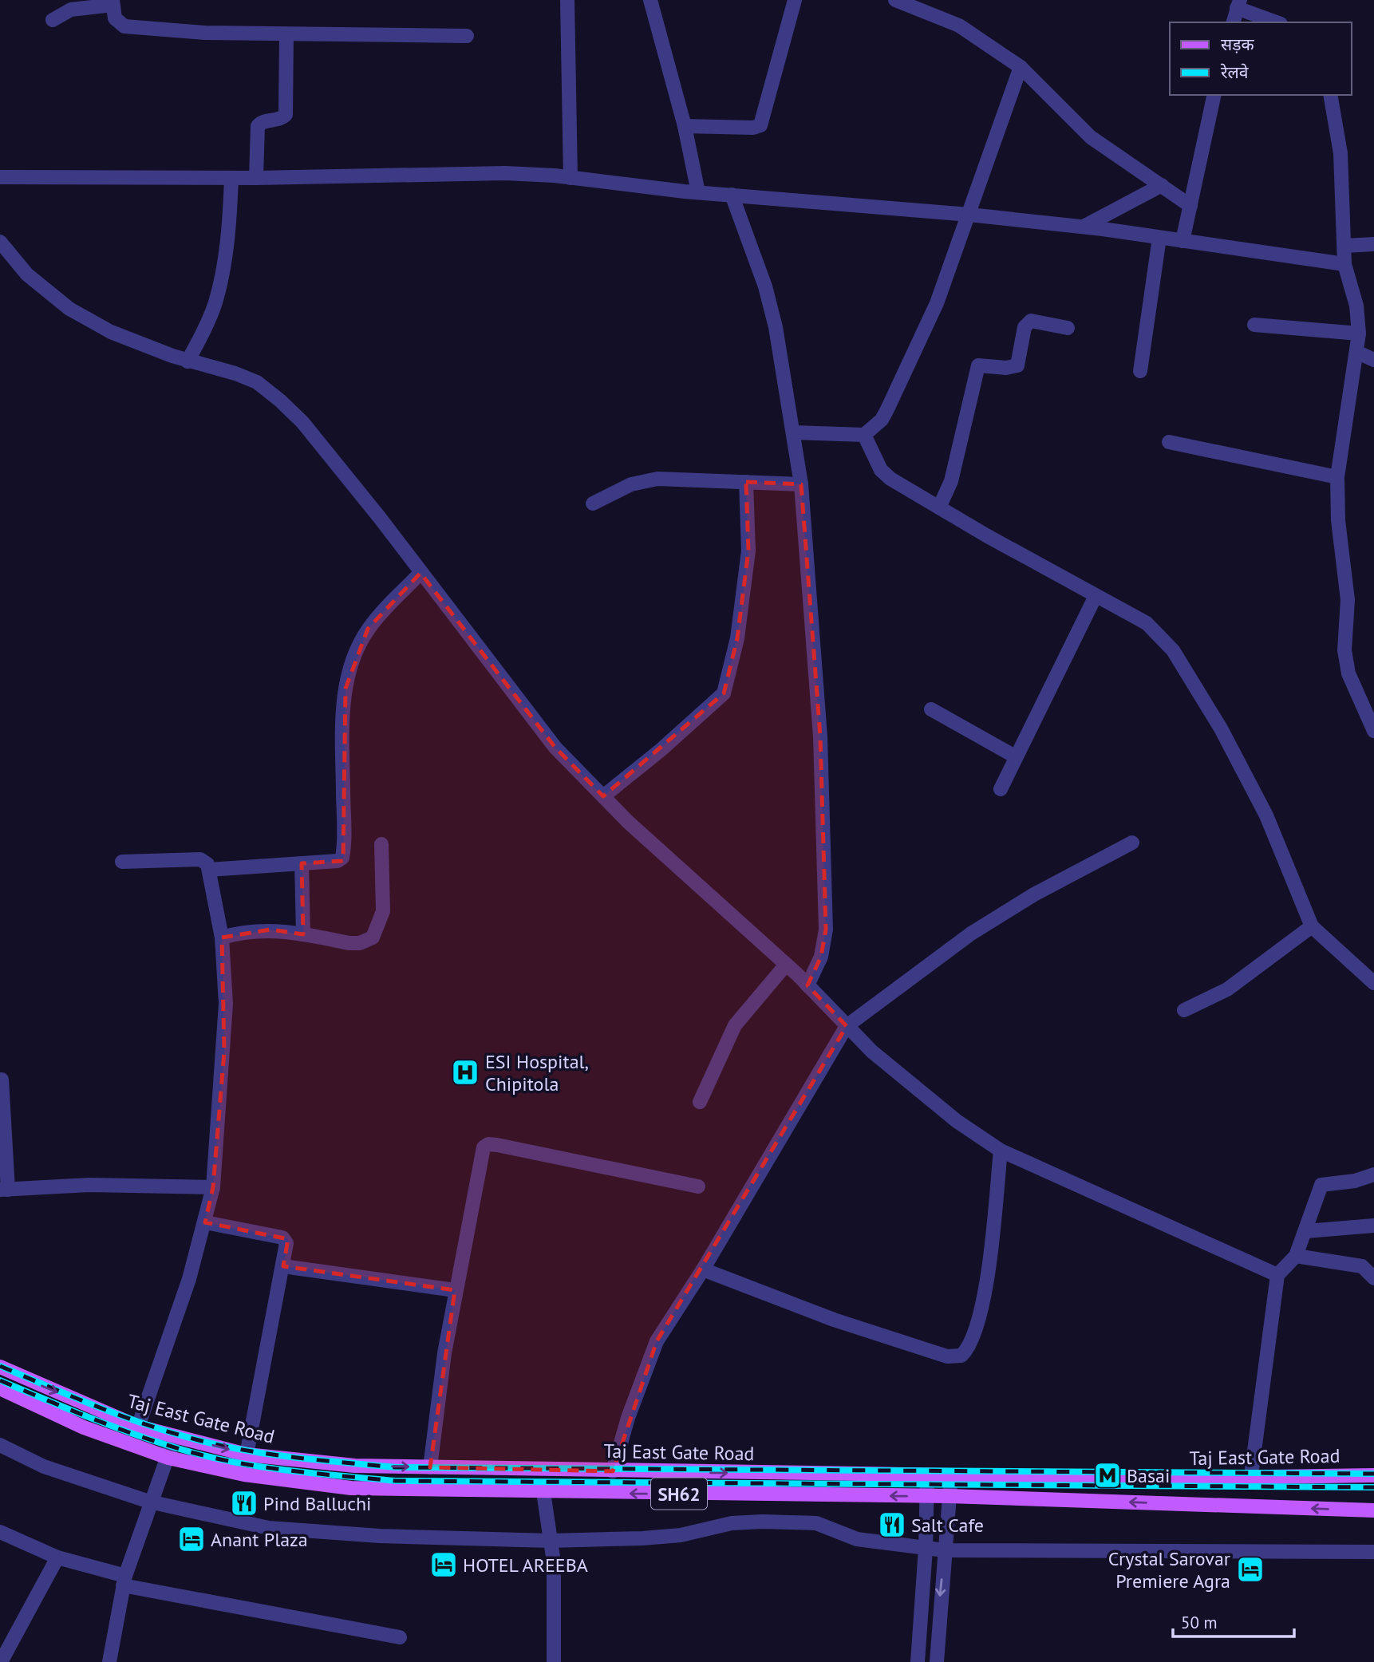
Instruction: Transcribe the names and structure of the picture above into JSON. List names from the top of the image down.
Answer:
{
  "streets": {
    "main road": ["Taj East Gate Road", "SH62"]
  },
  "places": {
    "hospital": ["ESI Hospital, Chipitola"],
    "metro station": ["Basai"],
    "restaurant": ["Pind Balluchi", "Salt Cafe"],
    "hotel": ["Anant Plaza", "HOTEL AREEBA", "Crystal Sarovar Premiere Agra"]
  },
  "legend": ["सड़क", "रेलवे"],
  "scale_bar": "50 m"
}
